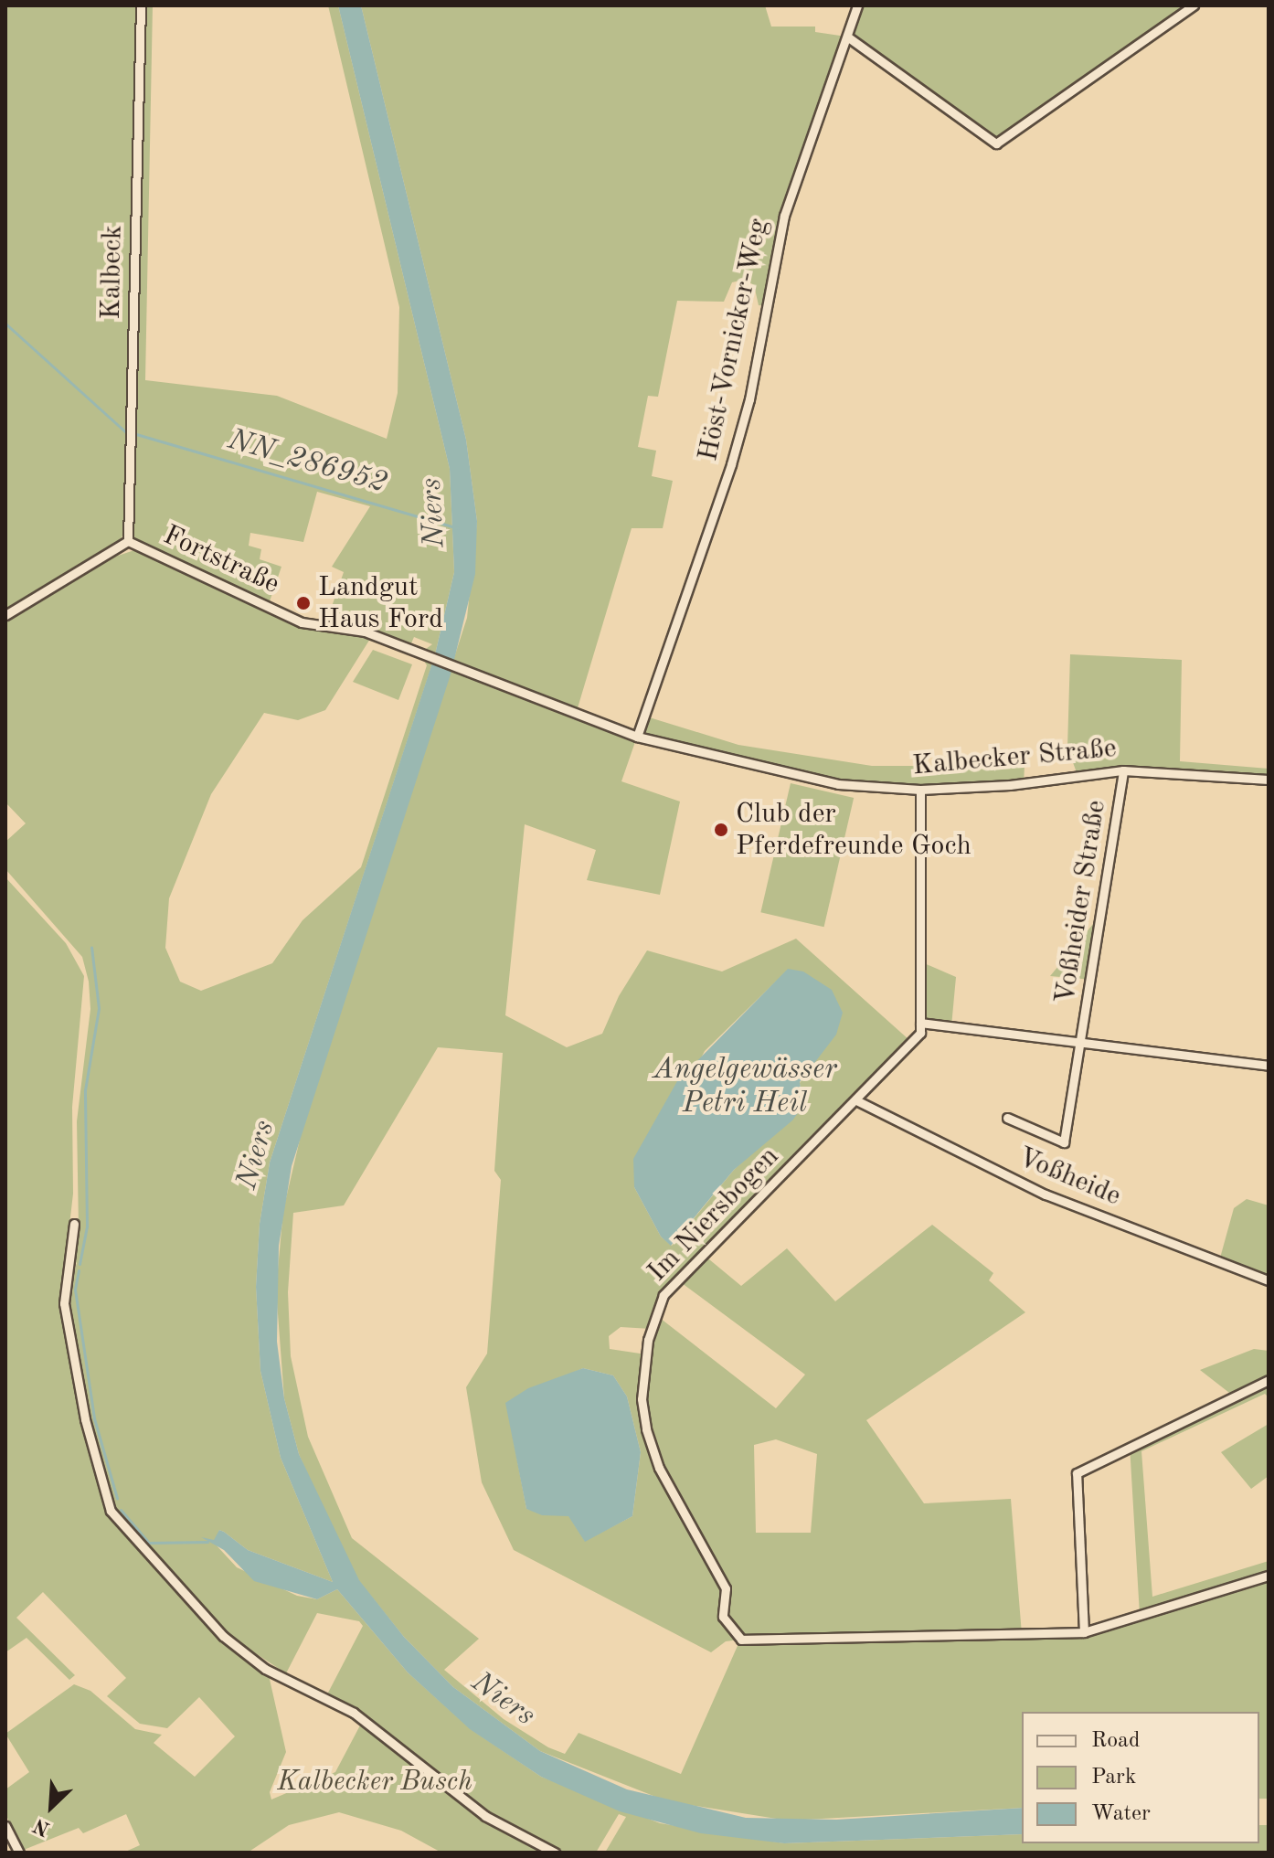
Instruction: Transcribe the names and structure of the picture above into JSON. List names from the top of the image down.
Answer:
{
  "streets": {
    "street": [
      "Kalbeck",
      "Höst-Vornicker-Weg",
      "Fortstraße",
      "Kalbecker Straße",
      "Voßheider Straße",
      "Voßheide",
      "Im Niersbogen"
    ]
  },
  "crossings": [
    ["Kalbeck", "Fortstraße"],
    ["Höst-Vornicker-Weg", "Fortstraße"],
    ["Höst-Vornicker-Weg", "Kalbecker Straße"],
    ["Fortstraße", "Kalbecker Straße"],
    ["Kalbecker Straße", "Voßheider Straße"],
    ["Voßheider Straße", "Im Niersbogen"],
    ["Voßheide", "Im Niersbogen"]
  ],
  "water": ["NN_286952", "Niers", "Angelgewässer Petri Heil"],
  "parks": ["Kalbecker Busch"],
  "places": ["Landgut Haus Ford", "Club der Pferdefreunde Goch"],
  "legend": ["Road", "Park", "Water"],
  "north": "bottom left"
}
